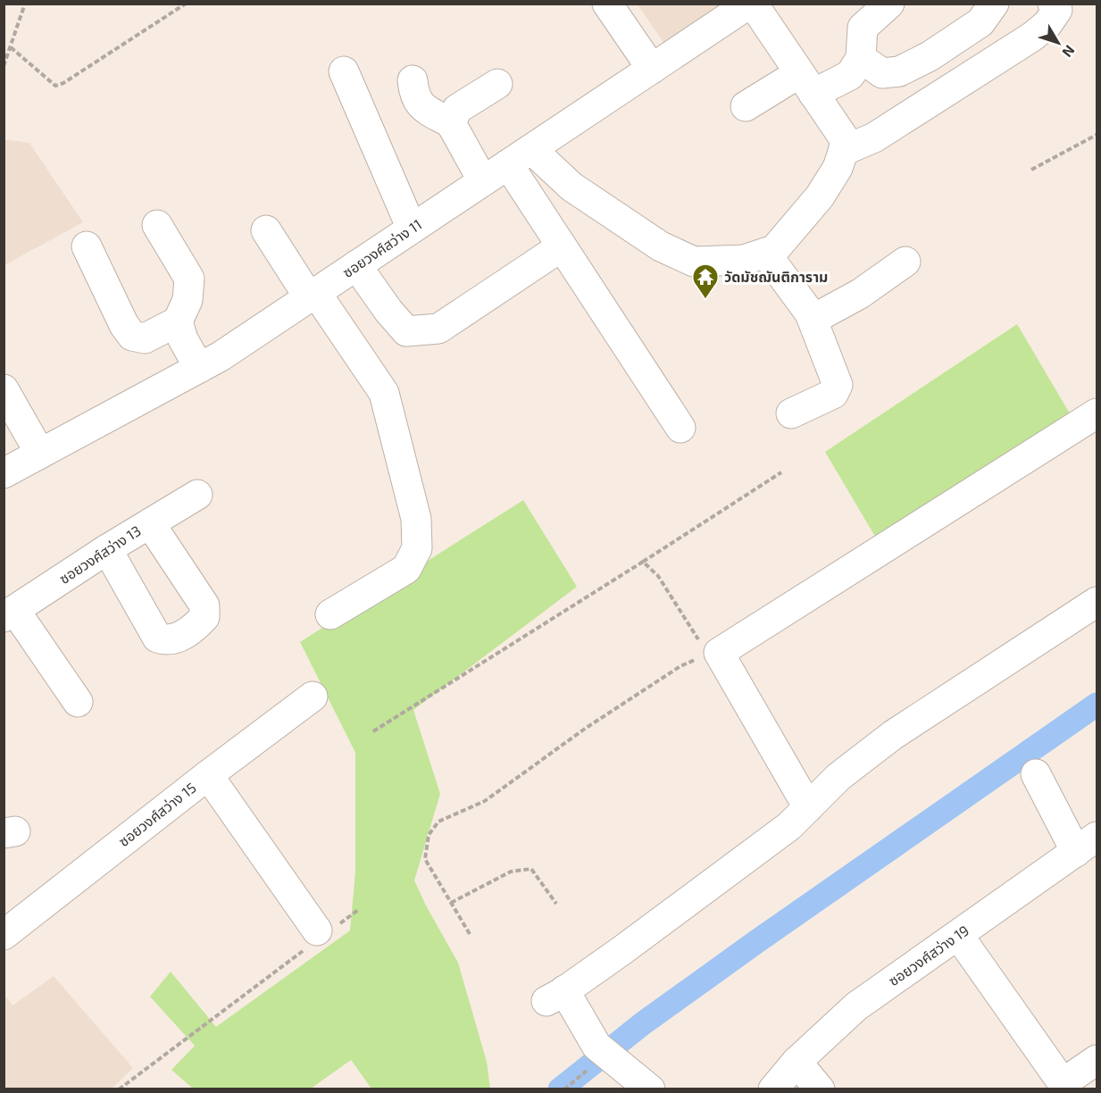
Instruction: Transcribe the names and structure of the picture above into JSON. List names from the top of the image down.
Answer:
{
  "streets": {
    "street": [
      "ซอยวงศ์สว่าง 11",
      "ซอยวงศ์สว่าง 13",
      "ซอยวงศ์สว่าง 15",
      "ซอยวงศ์สว่าง 19"
    ]
  },
  "places": {
    "temple": ["วัดมัชฌันติการาม"]
  },
  "north": "bottom right"
}
